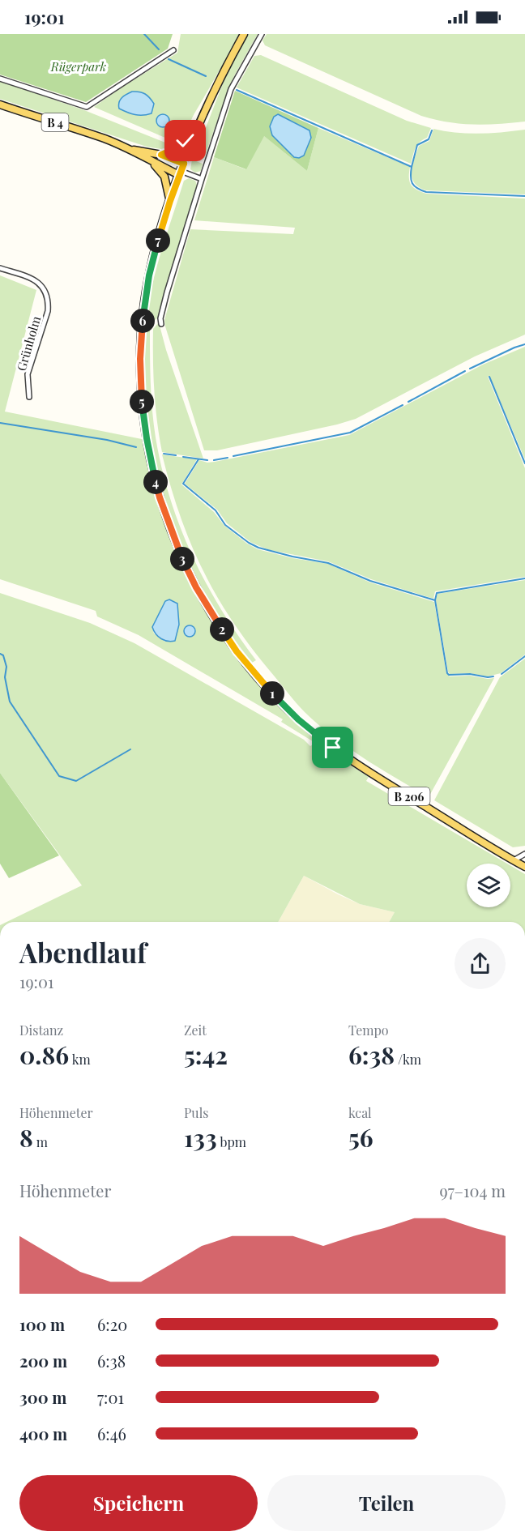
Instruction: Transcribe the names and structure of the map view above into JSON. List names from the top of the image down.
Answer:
{
  "streets": {
    "main road": ["B 4", "B 206"],
    "street": ["Grünholm"]
  },
  "crossings": [
    ["B 4", "B 206"]
  ],
  "parks": ["Rügerpark"],
  "page": {
    "status": "19:01",
    "pins": [
      "7",
      "6",
      "5",
      "4",
      "3",
      "2",
      "1"
    ],
    "heading": ["Abendlauf", "19:01"],
    "stats": [
      ["Distanz", "0.86 km"],
      ["Zeit", "5:42"],
      ["Tempo", "6:38 /km"],
      ["Höhenmeter", "8 m"],
      ["Puls", "133 bpm"],
      ["kcal", "56"]
    ],
    "chart": ["Höhenmeter", "97–104 m"],
    "list": [
      {
        "name": "100 m",
        "note": "6:20"
      },
      {
        "name": "200 m",
        "note": "6:38"
      },
      {
        "name": "300 m",
        "note": "7:01"
      },
      {
        "name": "400 m",
        "note": "6:46"
      }
    ],
    "buttons": ["Speichern", "Teilen"]
  }
}
